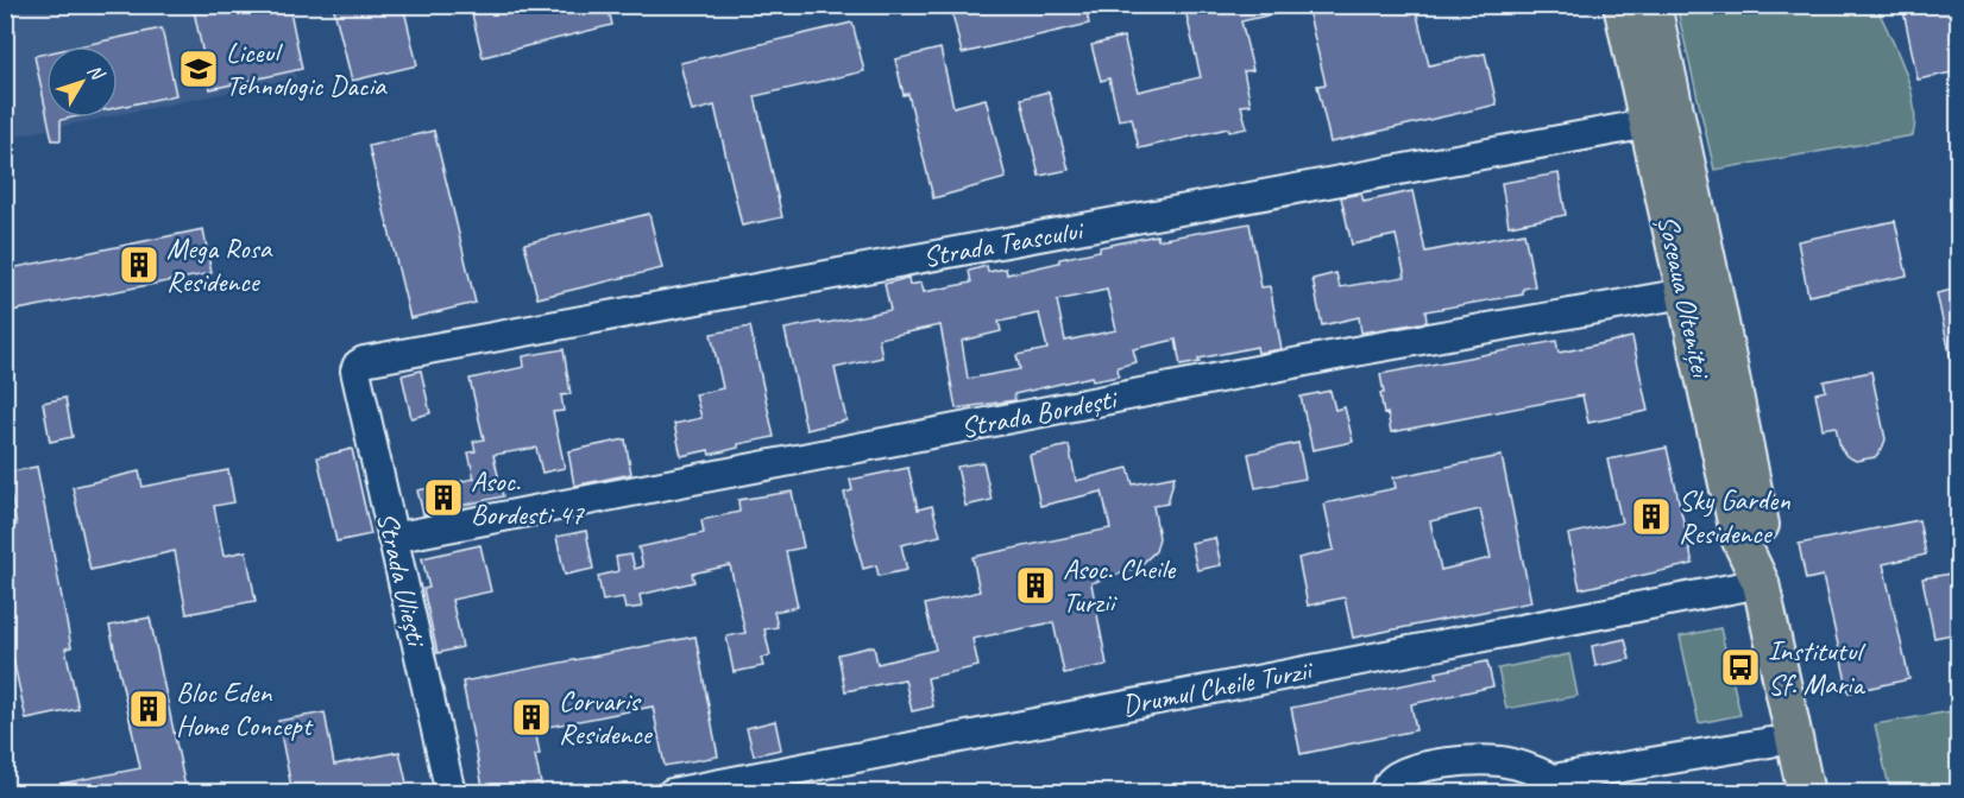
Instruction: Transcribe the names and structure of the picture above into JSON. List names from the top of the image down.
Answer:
{
  "streets": {
    "main road": ["Șoseaua Olteniței"],
    "street": [
      "Strada Teascului",
      "Strada Bordești",
      "Strada Uliești",
      "Drumul Cheile Turzii"
    ]
  },
  "crossings": [
    ["Strada Teascului", "Șoseaua Olteniței"],
    ["Strada Teascului", "Strada Uliești"],
    ["Șoseaua Olteniței", "Strada Bordești"],
    ["Șoseaua Olteniței", "Drumul Cheile Turzii"],
    ["Strada Bordești", "Strada Uliești"]
  ],
  "places": {
    "school or university": ["Liceul Tehnologic Dacia"],
    "building": [
      "Mega Rosa Residence",
      "Asoc. Bordesti 47",
      "Sky Garden Residence",
      "Asoc. Cheile Turzii",
      "Bloc Eden Home Concept",
      "Corvaris Residence"
    ],
    "bus stop": ["Institutul Sf. Maria"]
  },
  "north": "top right"
}
